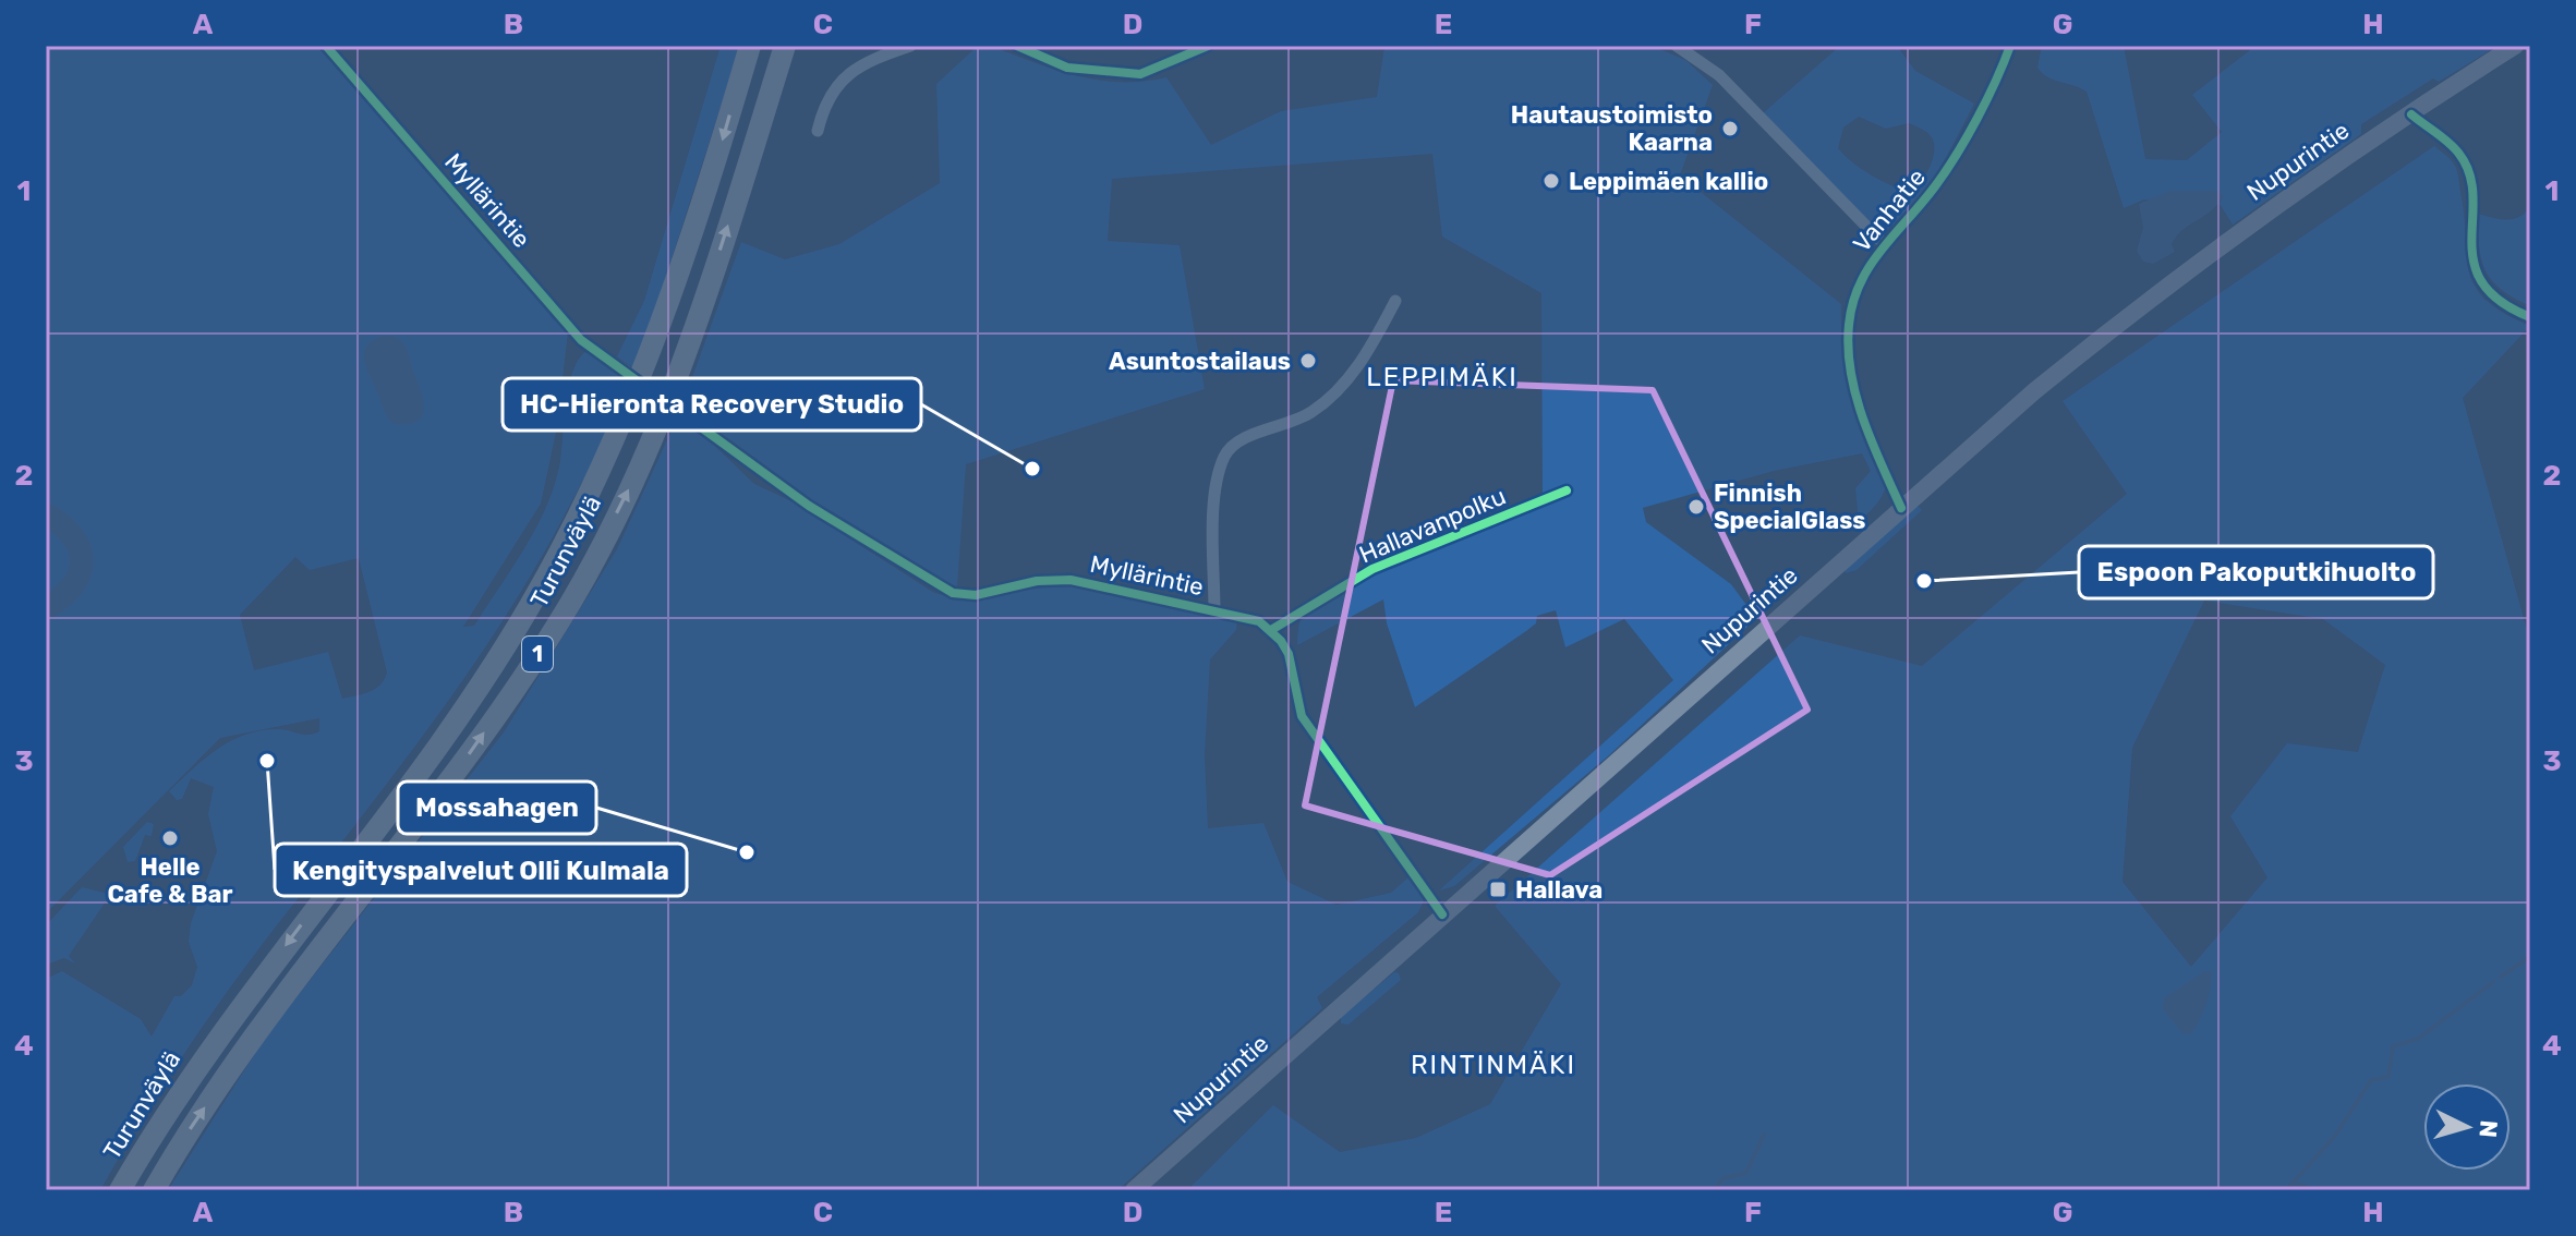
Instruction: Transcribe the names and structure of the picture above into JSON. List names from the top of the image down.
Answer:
{
  "streets": {
    "highway": ["Turunväylä", "1"],
    "main road": ["Nupurintie"],
    "street": ["Myllärintie", "Vanhatie"],
    "cycle path": ["Hallavanpolku"]
  },
  "crossings": [
    ["Nupurintie", "Myllärintie"],
    ["Nupurintie", "Vanhatie"]
  ],
  "districts": ["LEPPIMÄKI", "RINTINMÄKI"],
  "places": {
    "other": [
      "Hautaustoimisto Kaarna",
      "Leppimäen kallio",
      "Asuntostailaus",
      "HC-Hieronta Recovery Studio",
      "Finnish SpecialGlass",
      "Espoon Pakoputkihuolto",
      "Kengityspalvelut Olli Kulmala",
      "Helle Cafe & Bar",
      "Mossahagen"
    ],
    "transit": ["Hallava"]
  },
  "north": "right",
  "grid": {
    "columns": [
      "A",
      "B",
      "C",
      "D",
      "E",
      "F",
      "G",
      "H"
    ],
    "rows": [
      "1",
      "2",
      "3",
      "4"
    ]
  }
}
